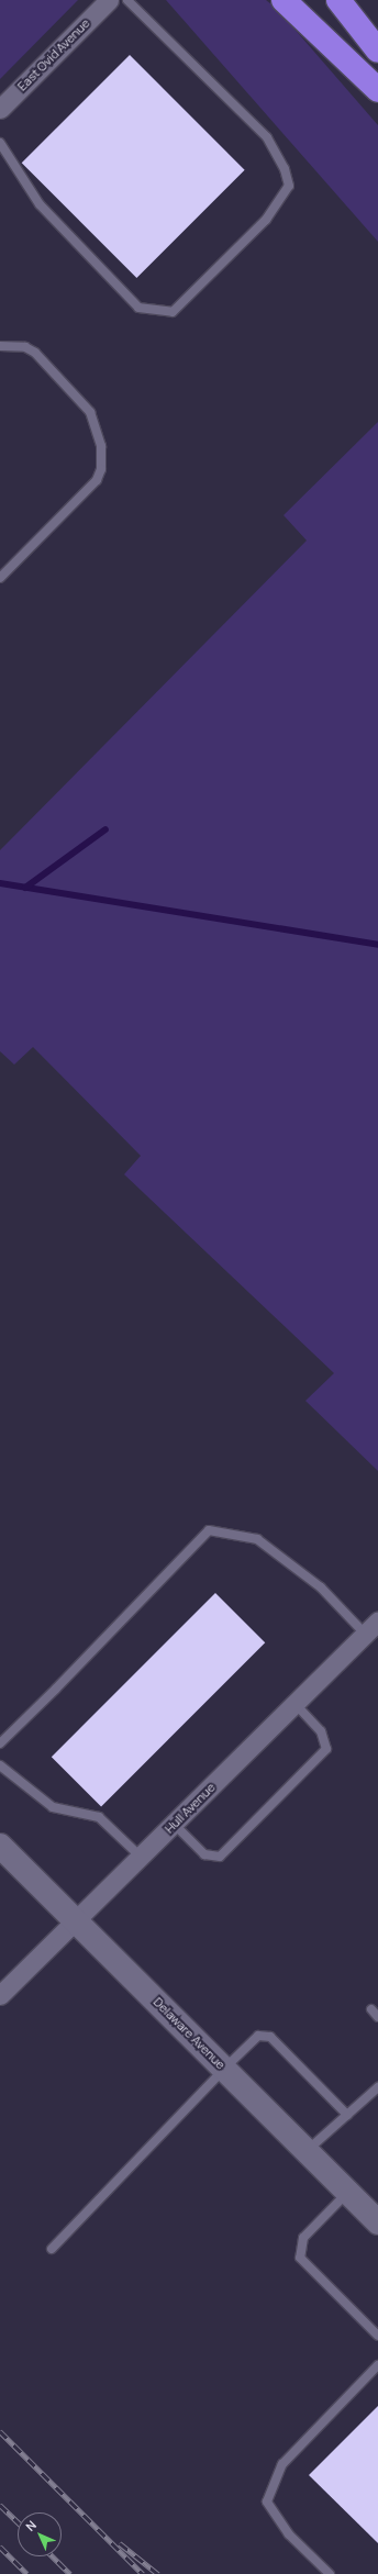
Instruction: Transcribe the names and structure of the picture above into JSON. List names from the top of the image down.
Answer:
{
  "streets": {
    "main road": ["Delaware Avenue"],
    "street": ["East Ovid Avenue", "Hull Avenue"]
  },
  "crossings": [
    ["Hull Avenue", "Delaware Avenue"]
  ],
  "north": "top left"
}
